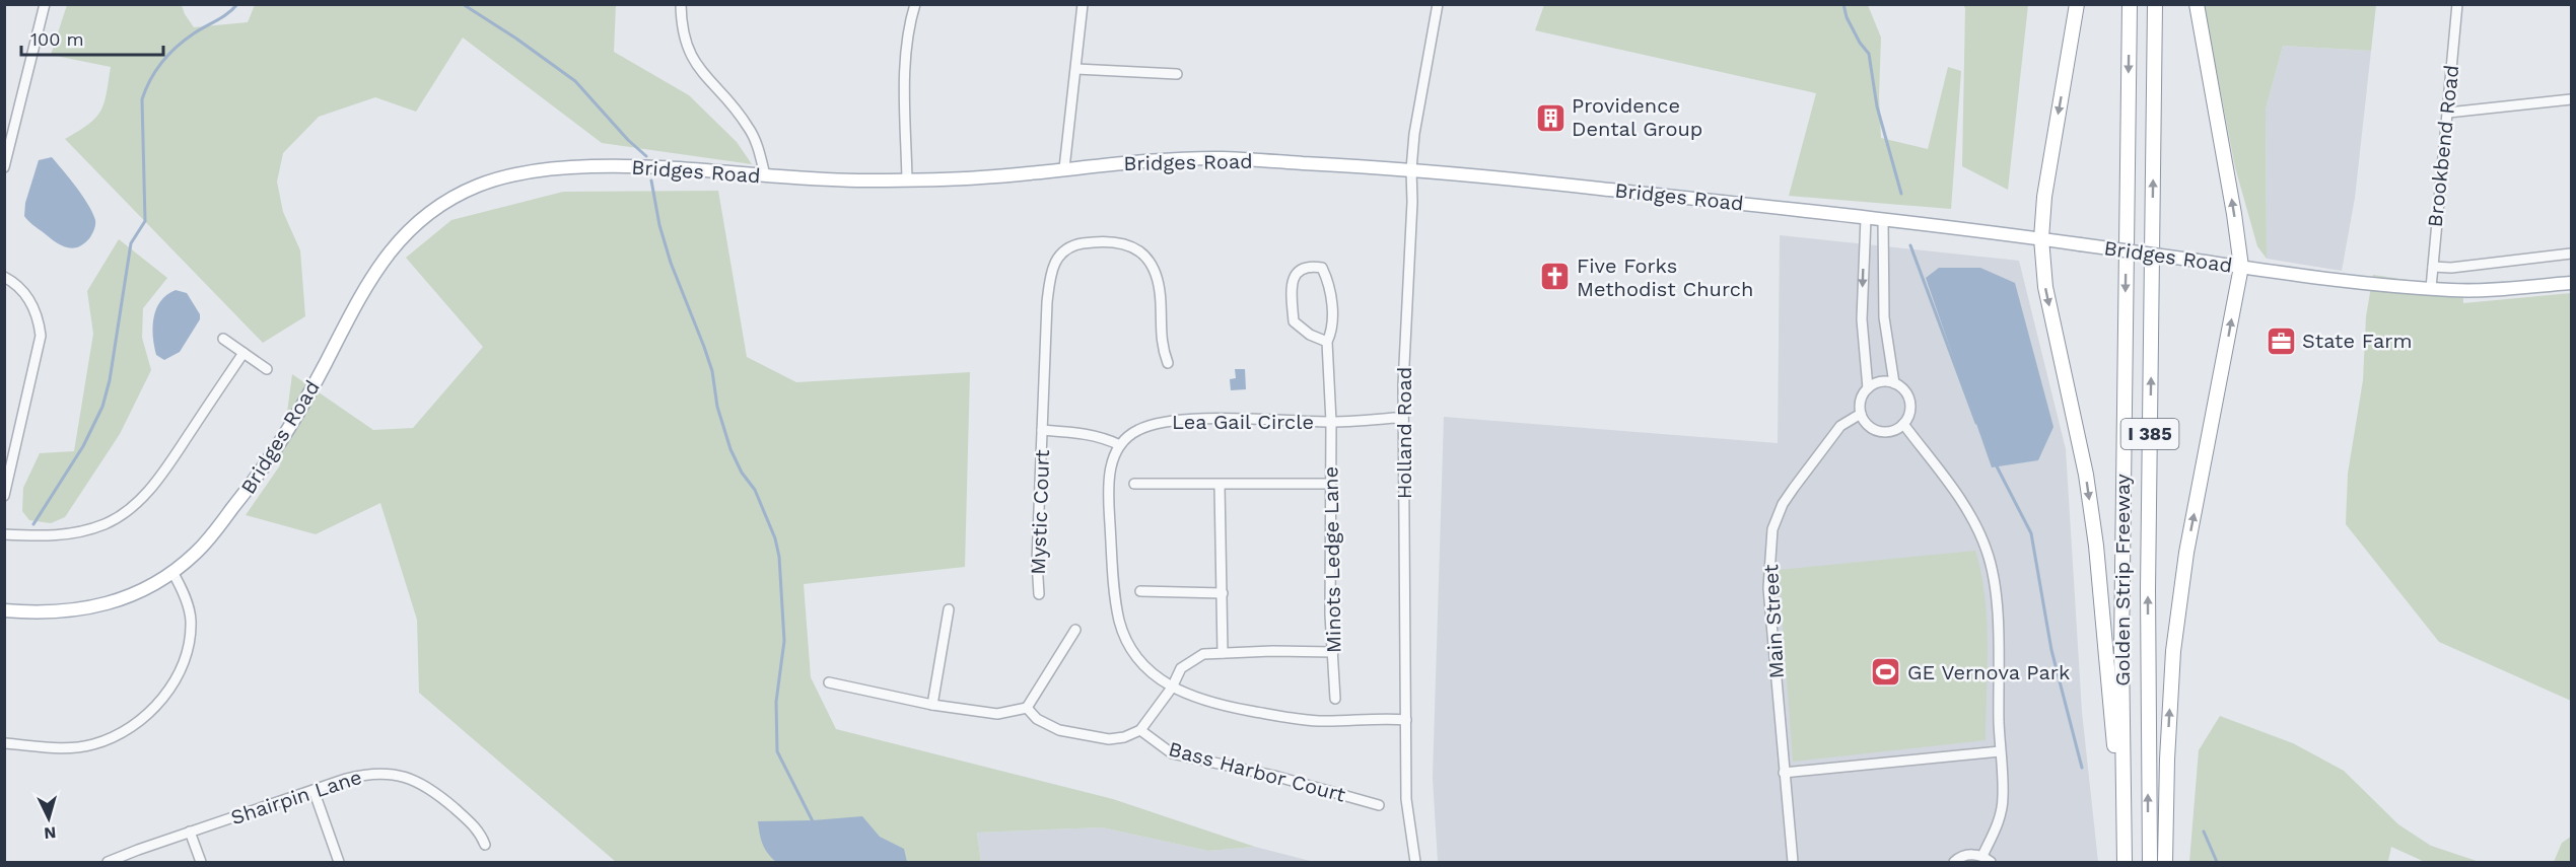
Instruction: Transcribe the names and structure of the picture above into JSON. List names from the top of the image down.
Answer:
{
  "streets": {
    "highway": ["I 385", "Golden Strip Freeway"],
    "main road": ["Bridges Road"],
    "street": [
      "Brookbend Road",
      "Lea Gail Circle",
      "Holland Road",
      "Mystic Court",
      "Minots Ledge Lane",
      "Main Street",
      "Bass Harbor Court",
      "Shairpin Lane"
    ]
  },
  "crossings": [
    ["Brookbend Road", "Bridges Road"],
    ["Bridges Road", "Holland Road"],
    ["Lea Gail Circle", "Holland Road"],
    ["Lea Gail Circle", "Minots Ledge Lane"]
  ],
  "places": {
    "building": ["Providence Dental Group"],
    "church": ["Five Forks Methodist Church"],
    "office": ["State Farm"],
    "sports": ["GE Vernova Park"]
  },
  "scale_bar": "100 m",
  "north": "bottom"
}
